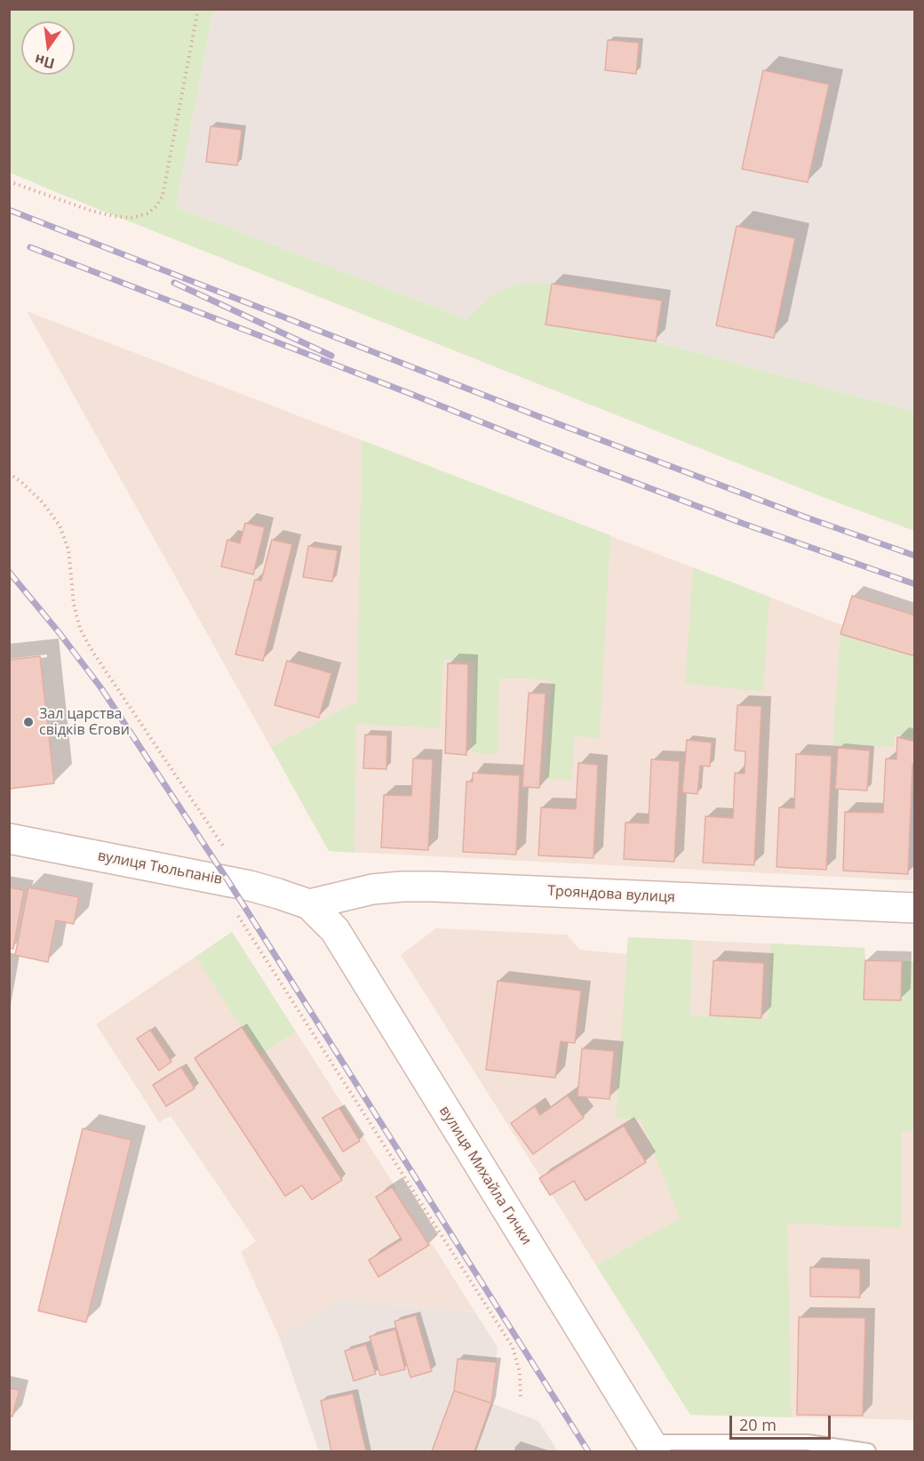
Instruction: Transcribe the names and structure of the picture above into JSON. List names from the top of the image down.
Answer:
{
  "streets": {
    "street": ["вулиця Тюльпанів", "Трояндова вулиця", "вулиця Михайла Гички"]
  },
  "crossings": [
    ["вулиця Тюльпанів", "Трояндова вулиця"],
    ["вулиця Тюльпанів", "вулиця Михайла Гички"],
    ["Трояндова вулиця", "вулиця Михайла Гички"]
  ],
  "places": ["Зал царства свідків Єгови"],
  "scale_bar": "20 m",
  "north": "bottom"
}
